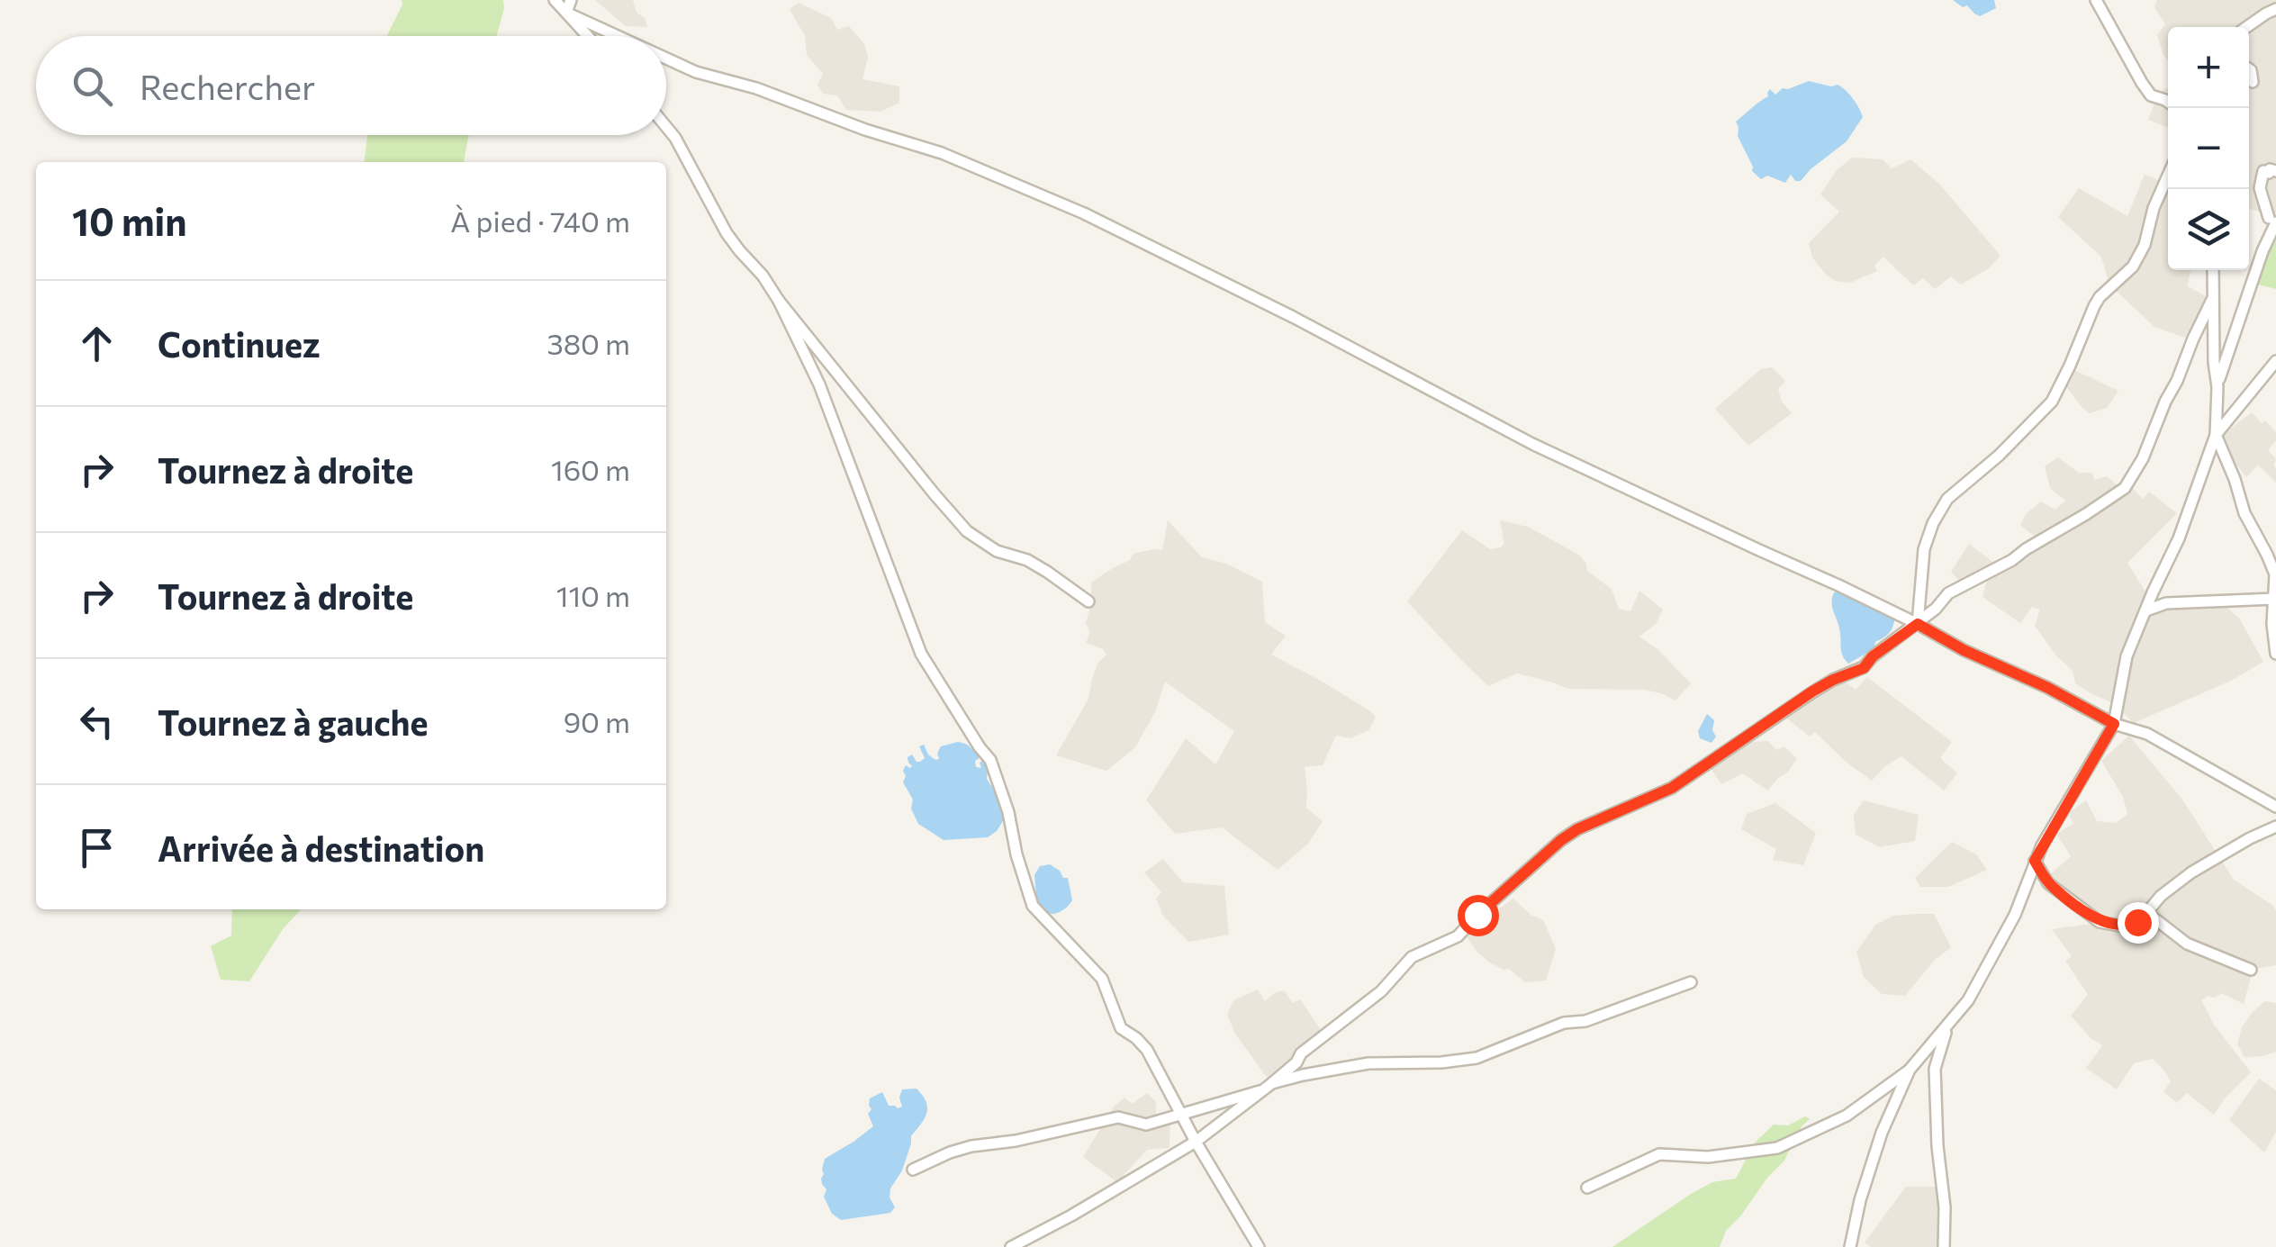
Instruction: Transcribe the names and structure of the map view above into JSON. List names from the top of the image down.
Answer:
{
  "page": {
    "map_buttons": ["+", "−"],
    "search": "Rechercher",
    "heading": ["10 min", "À pied · 740 m"],
    "list": [
      ["Continuez", "380 m"],
      ["Tournez à droite", "160 m"],
      ["Tournez à droite", "110 m"],
      ["Tournez à gauche", "90 m"],
      "Arrivée à destination"
    ]
  }
}
